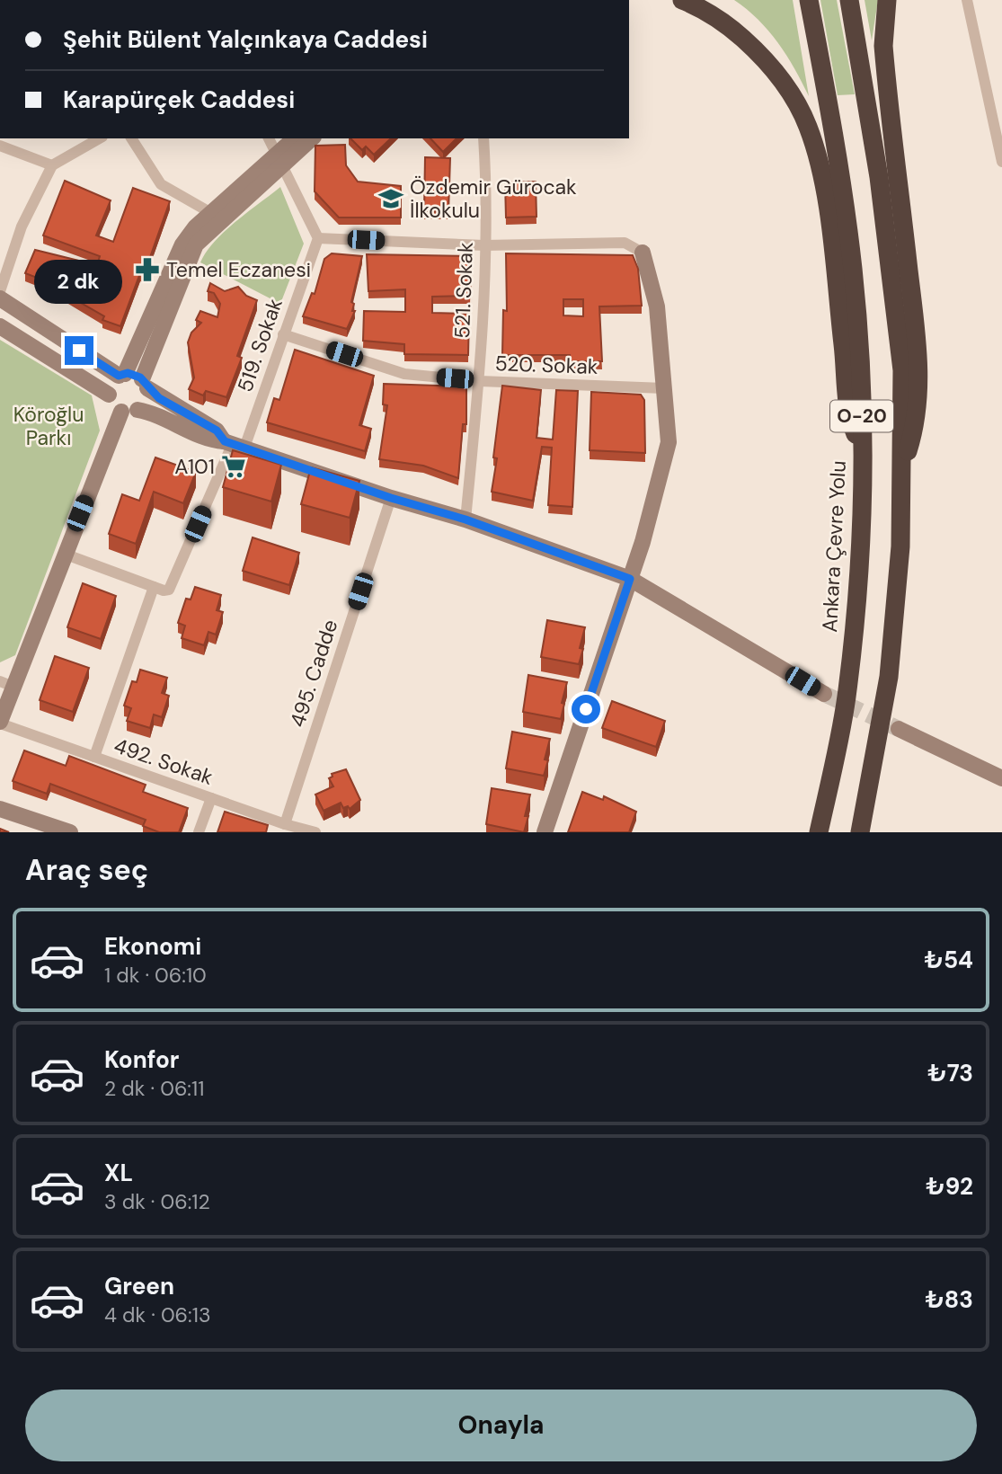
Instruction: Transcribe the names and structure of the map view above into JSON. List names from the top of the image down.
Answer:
{
  "streets": {
    "highway": ["O-20", "Ankara Çevre Yolu"],
    "street": [
      "521. Sokak",
      "519. Sokak",
      "520. Sokak",
      "495. Cadde",
      "492. Sokak"
    ]
  },
  "crossings": [
    ["521. Sokak", "520. Sokak"],
    ["519. Sokak", "520. Sokak"],
    ["495. Cadde", "492. Sokak"]
  ],
  "parks": ["Köroğlu Parkı"],
  "places": {
    "school or university": ["Özdemir Gürocak İlkokulu"],
    "pharmacy": ["Temel Eczanesi"],
    "supermarket": ["A101"]
  },
  "page": {
    "banner": ["Şehit Bülent Yalçınkaya Caddesi", "Karapürçek Caddesi"],
    "bubble": "2 dk",
    "heading": "Araç seç",
    "list": [
      {
        "name": "Ekonomi",
        "note": "1 dk · 06:10",
        "value": "₺54"
      },
      {
        "name": "Konfor",
        "note": "2 dk · 06:11",
        "value": "₺73"
      },
      {
        "name": "XL",
        "note": "3 dk · 06:12",
        "value": "₺92"
      },
      {
        "name": "Green",
        "note": "4 dk · 06:13",
        "value": "₺83"
      }
    ],
    "buttons": "Onayla"
  }
}
